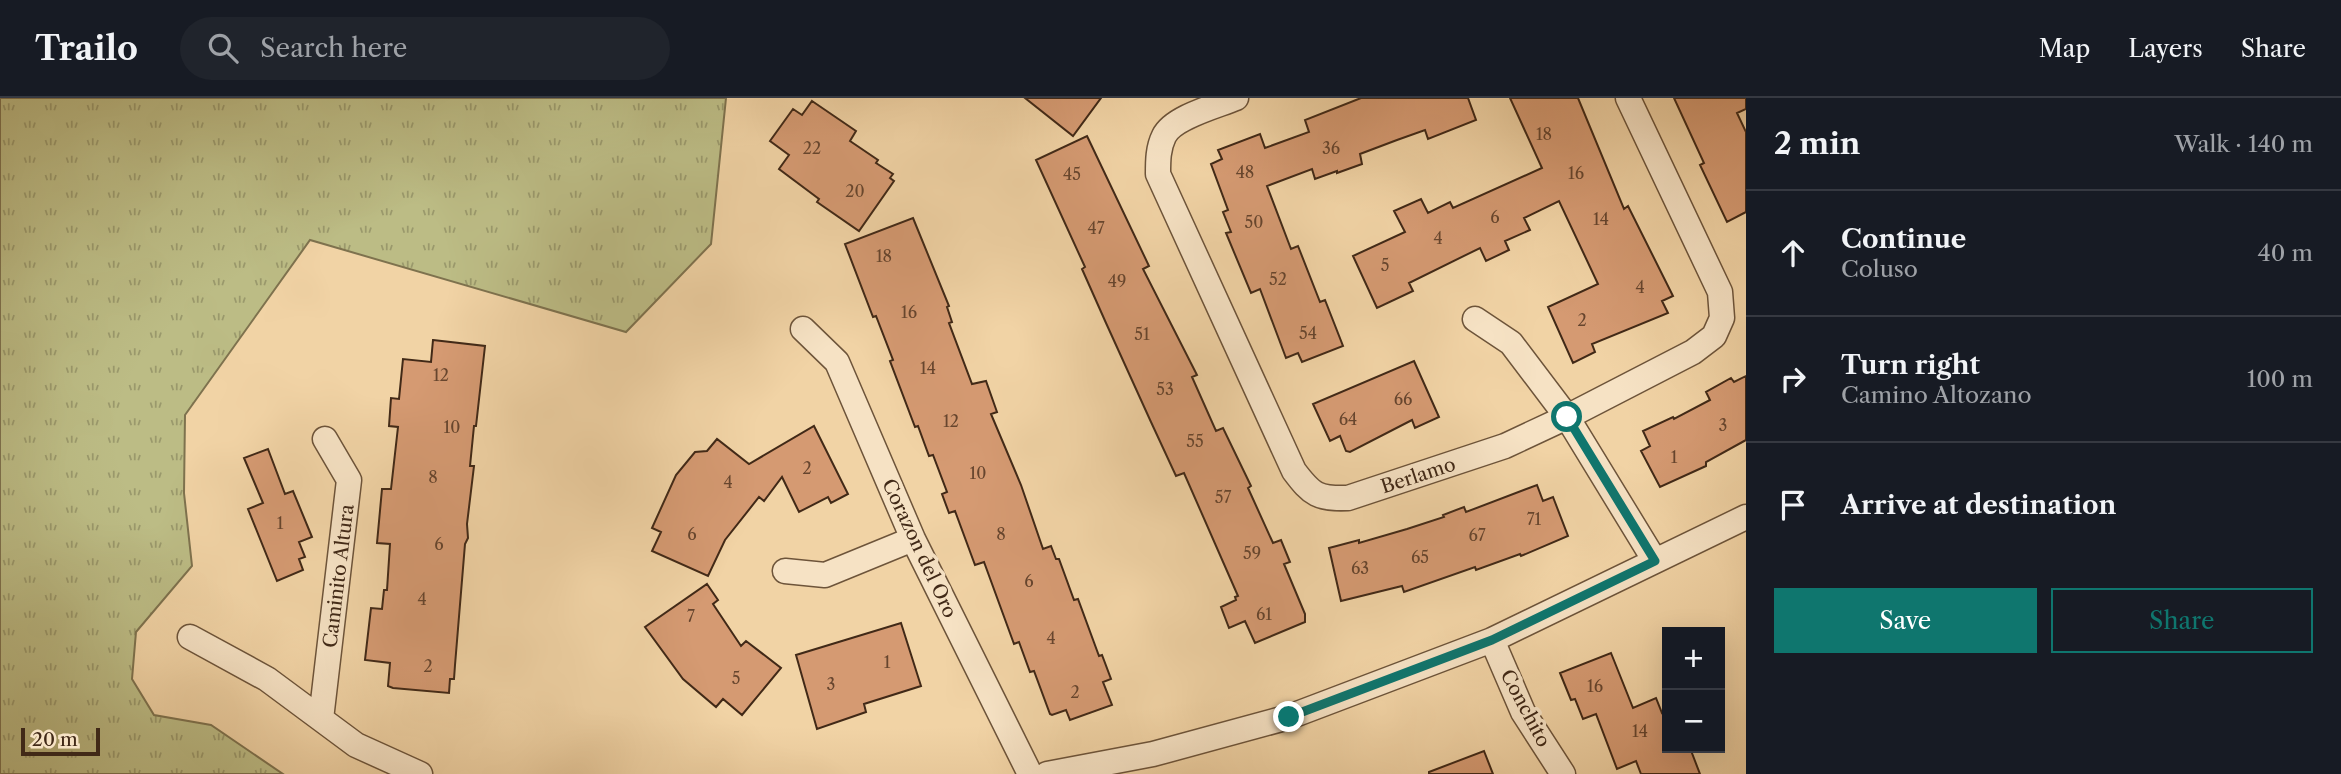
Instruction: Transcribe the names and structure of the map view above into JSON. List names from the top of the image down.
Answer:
{
  "streets": {
    "street": [
      "Berlamo",
      "Corazon del Oro",
      "Caminito Altura",
      "Conchito"
    ]
  },
  "house_numbers": [
    "18",
    "22",
    "36",
    "48",
    "16",
    "45",
    "20",
    "6",
    "14",
    "50",
    "47",
    "4",
    "18",
    "5",
    "52",
    "49",
    "4",
    "16",
    "2",
    "54",
    "51",
    "14",
    "12",
    "53",
    "66",
    "64",
    "12",
    "3",
    "10",
    "55",
    "1",
    "2",
    "10",
    "8",
    "4",
    "57",
    "71",
    "1",
    "6",
    "8",
    "67",
    "6",
    "59",
    "65",
    "63",
    "6",
    "4",
    "61",
    "7",
    "4",
    "1",
    "2",
    "5",
    "3",
    "16",
    "2",
    "14"
  ],
  "scale_bar": "20 m",
  "page": {
    "header": "Trailo",
    "search": "Search here",
    "nav": ["Map", "Layers", "Share"],
    "heading": ["2 min", "Walk · 140 m"],
    "list": [
      ["Continue", "Coluso", "40 m"],
      ["Turn right", "Camino Altozano", "100 m"],
      "Arrive at destination"
    ],
    "buttons": ["Save", "Share"],
    "map_buttons": ["+", "−"],
    "scale": "20 m"
  }
}
